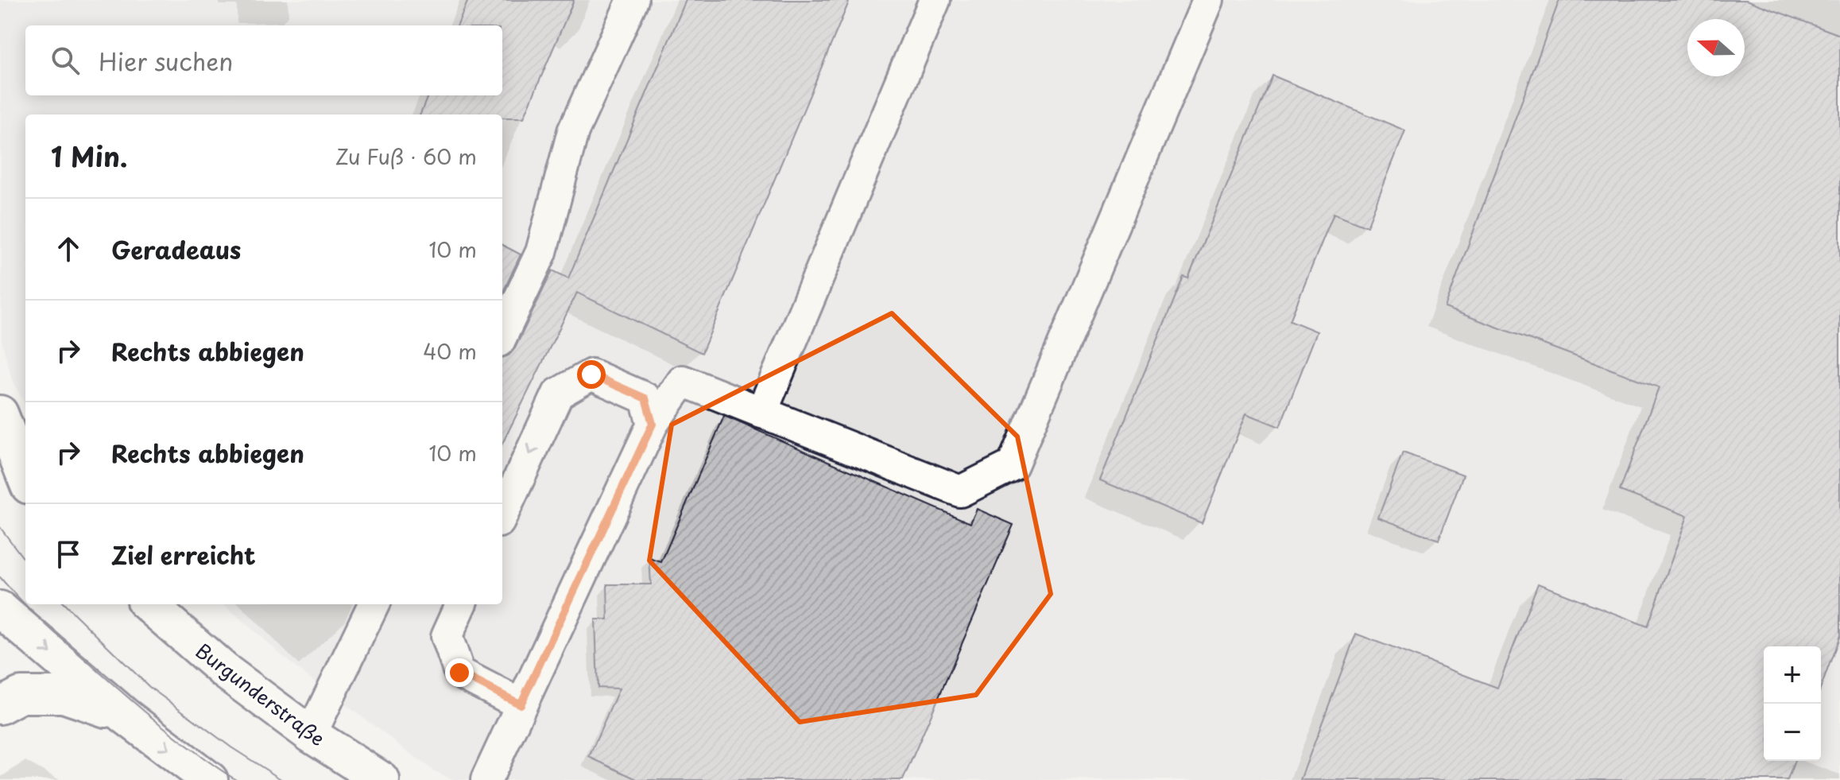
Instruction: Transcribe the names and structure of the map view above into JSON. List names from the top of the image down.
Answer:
{
  "streets": {
    "main road": ["Burgunderstraße"]
  },
  "north": "left",
  "page": {
    "search": "Hier suchen",
    "heading": ["1 Min.", "Zu Fuß · 60 m"],
    "list": [
      ["Geradeaus", "10 m"],
      ["Rechts abbiegen", "40 m"],
      ["Rechts abbiegen", "10 m"],
      "Ziel erreicht"
    ],
    "map_buttons": ["+", "−"]
  }
}
